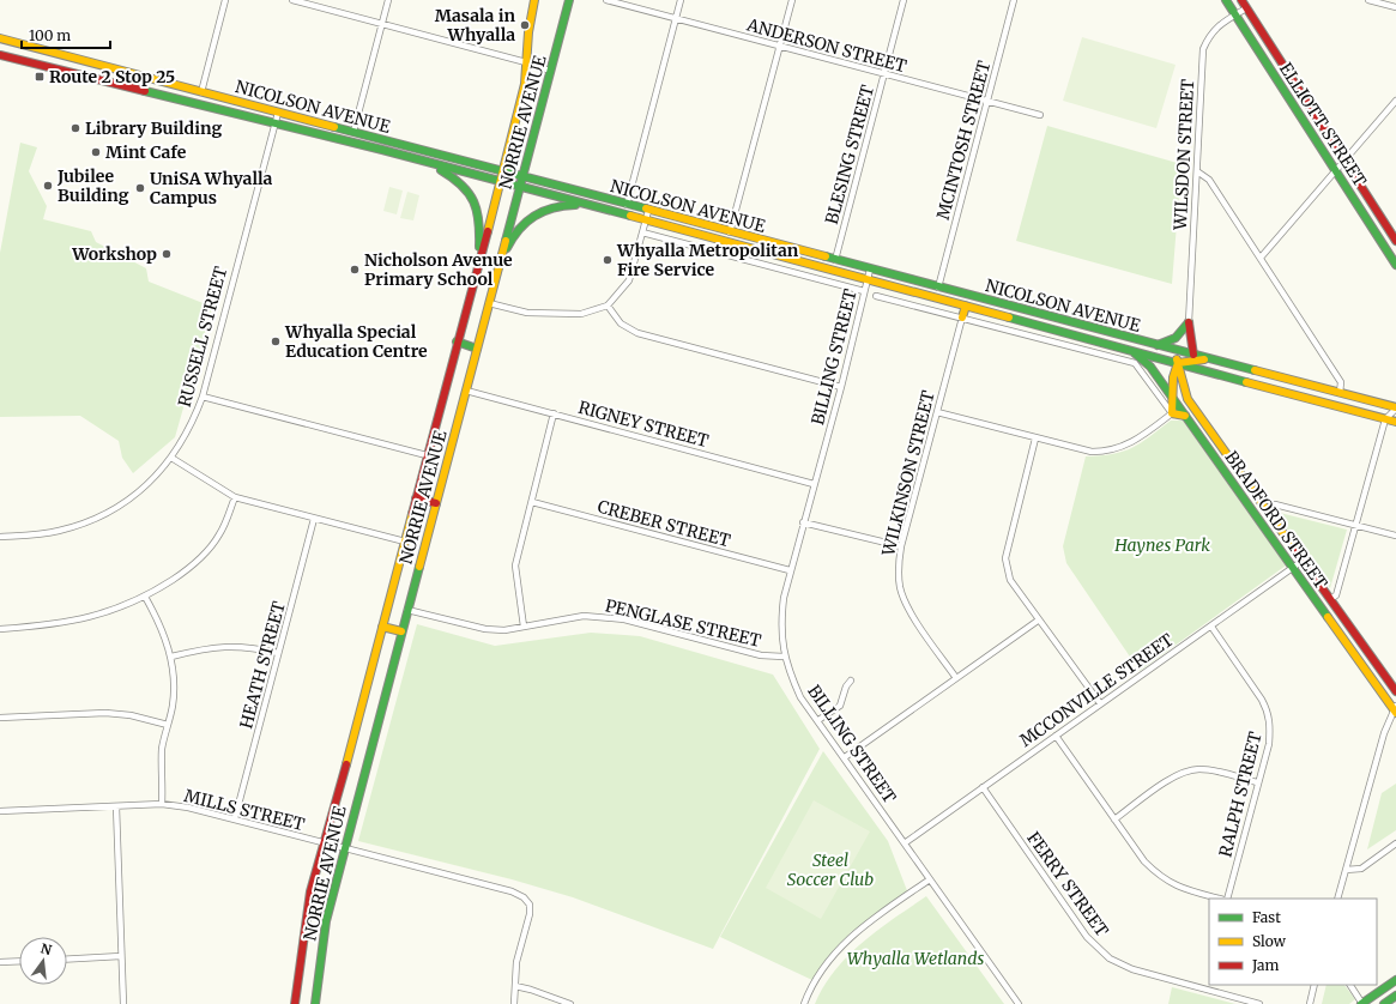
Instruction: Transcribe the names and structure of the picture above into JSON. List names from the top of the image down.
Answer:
{
  "streets": {
    "main road": [
      "NICOLSON AVENUE",
      "NORRIE AVENUE",
      "ELLIOTT STREET",
      "BRADFORD STREET"
    ],
    "street": [
      "ANDERSON STREET",
      "MCINTOSH STREET",
      "BLESING STREET",
      "WILSDON STREET",
      "RUSSELL STREET",
      "BILLING STREET",
      "RIGNEY STREET",
      "WILKINSON STREET",
      "CREBER STREET",
      "PENGLASE STREET",
      "HEATH STREET",
      "MCCONVILLE STREET",
      "RALPH STREET",
      "MILLS STREET",
      "FERRY STREET"
    ]
  },
  "crossings": [
    ["ANDERSON STREET", "MCINTOSH STREET"],
    ["ANDERSON STREET", "BLESING STREET"],
    ["NICOLSON AVENUE", "NORRIE AVENUE"],
    ["NICOLSON AVENUE", "MCINTOSH STREET"],
    ["NICOLSON AVENUE", "BLESING STREET"],
    ["NICOLSON AVENUE", "RUSSELL STREET"],
    ["NICOLSON AVENUE", "BILLING STREET"],
    ["NICOLSON AVENUE", "BRADFORD STREET"],
    ["NORRIE AVENUE", "RIGNEY STREET"],
    ["NORRIE AVENUE", "PENGLASE STREET"],
    ["NORRIE AVENUE", "MILLS STREET"],
    ["ELLIOTT STREET", "WILSDON STREET"],
    ["BILLING STREET", "RIGNEY STREET"],
    ["BILLING STREET", "CREBER STREET"],
    ["BILLING STREET", "PENGLASE STREET"],
    ["BILLING STREET", "MCCONVILLE STREET"],
    ["BRADFORD STREET", "MCCONVILLE STREET"],
    ["HEATH STREET", "MILLS STREET"],
    ["MCCONVILLE STREET", "RALPH STREET"],
    ["MCCONVILLE STREET", "FERRY STREET"]
  ],
  "parks": ["Haynes Park", "Steel Soccer Club", "Whyalla Wetlands"],
  "places": {
    "other": [
      "Masala in Whyalla",
      "Library Building",
      "Mint Cafe",
      "Jubilee Building",
      "UniSA Whyalla Campus",
      "Workshop",
      "Whyalla Metropolitan Fire Service",
      "Nicholson Avenue Primary School",
      "Whyalla Special Education Centre"
    ],
    "transit": ["Route 2 Stop 25"]
  },
  "legend": ["Fast", "Slow", "Jam"],
  "scale_bar": "100 m",
  "north": "top"
}
